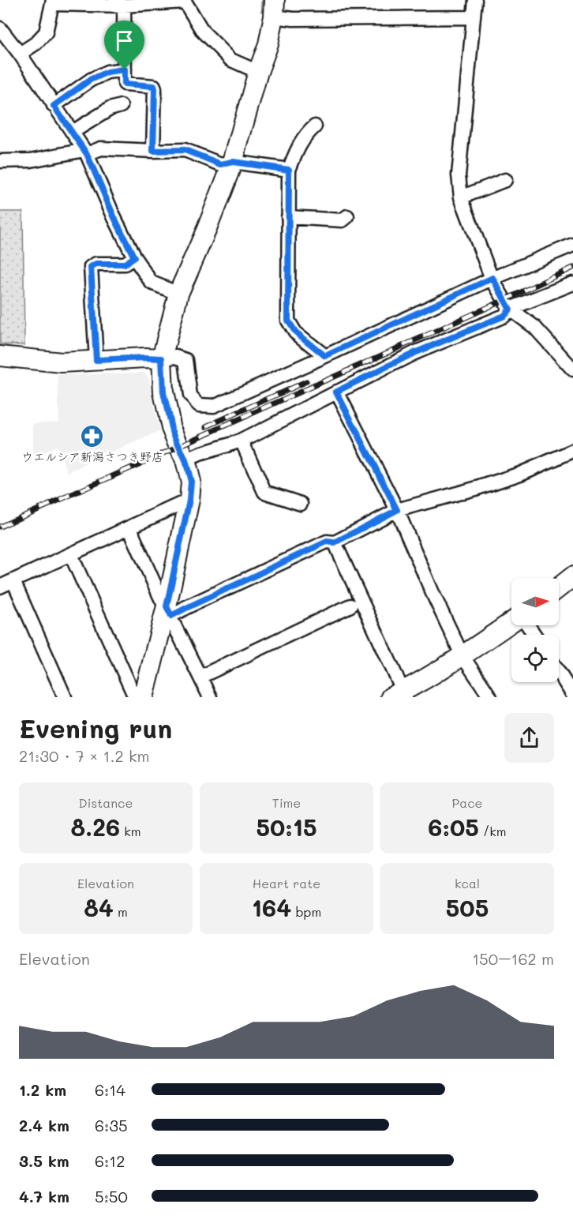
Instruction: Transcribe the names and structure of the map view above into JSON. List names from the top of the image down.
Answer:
{
  "places": {
    "pharmacy": ["ウエルシア新潟さつき野店"]
  },
  "north": "right",
  "page": {
    "heading": ["Evening run", "21:30 · 7 × 1.2 km"],
    "stats": [
      ["Distance", "8.26 km"],
      ["Time", "50:15"],
      ["Pace", "6:05 /km"],
      ["Elevation", "84 m"],
      ["Heart rate", "164 bpm"],
      ["kcal", "505"]
    ],
    "chart": ["Elevation", "150–162 m"],
    "list": [
      {
        "name": "1.2 km",
        "note": "6:14"
      },
      {
        "name": "2.4 km",
        "note": "6:35"
      },
      {
        "name": "3.5 km",
        "note": "6:12"
      },
      {
        "name": "4.7 km",
        "note": "5:50"
      }
    ]
  }
}
